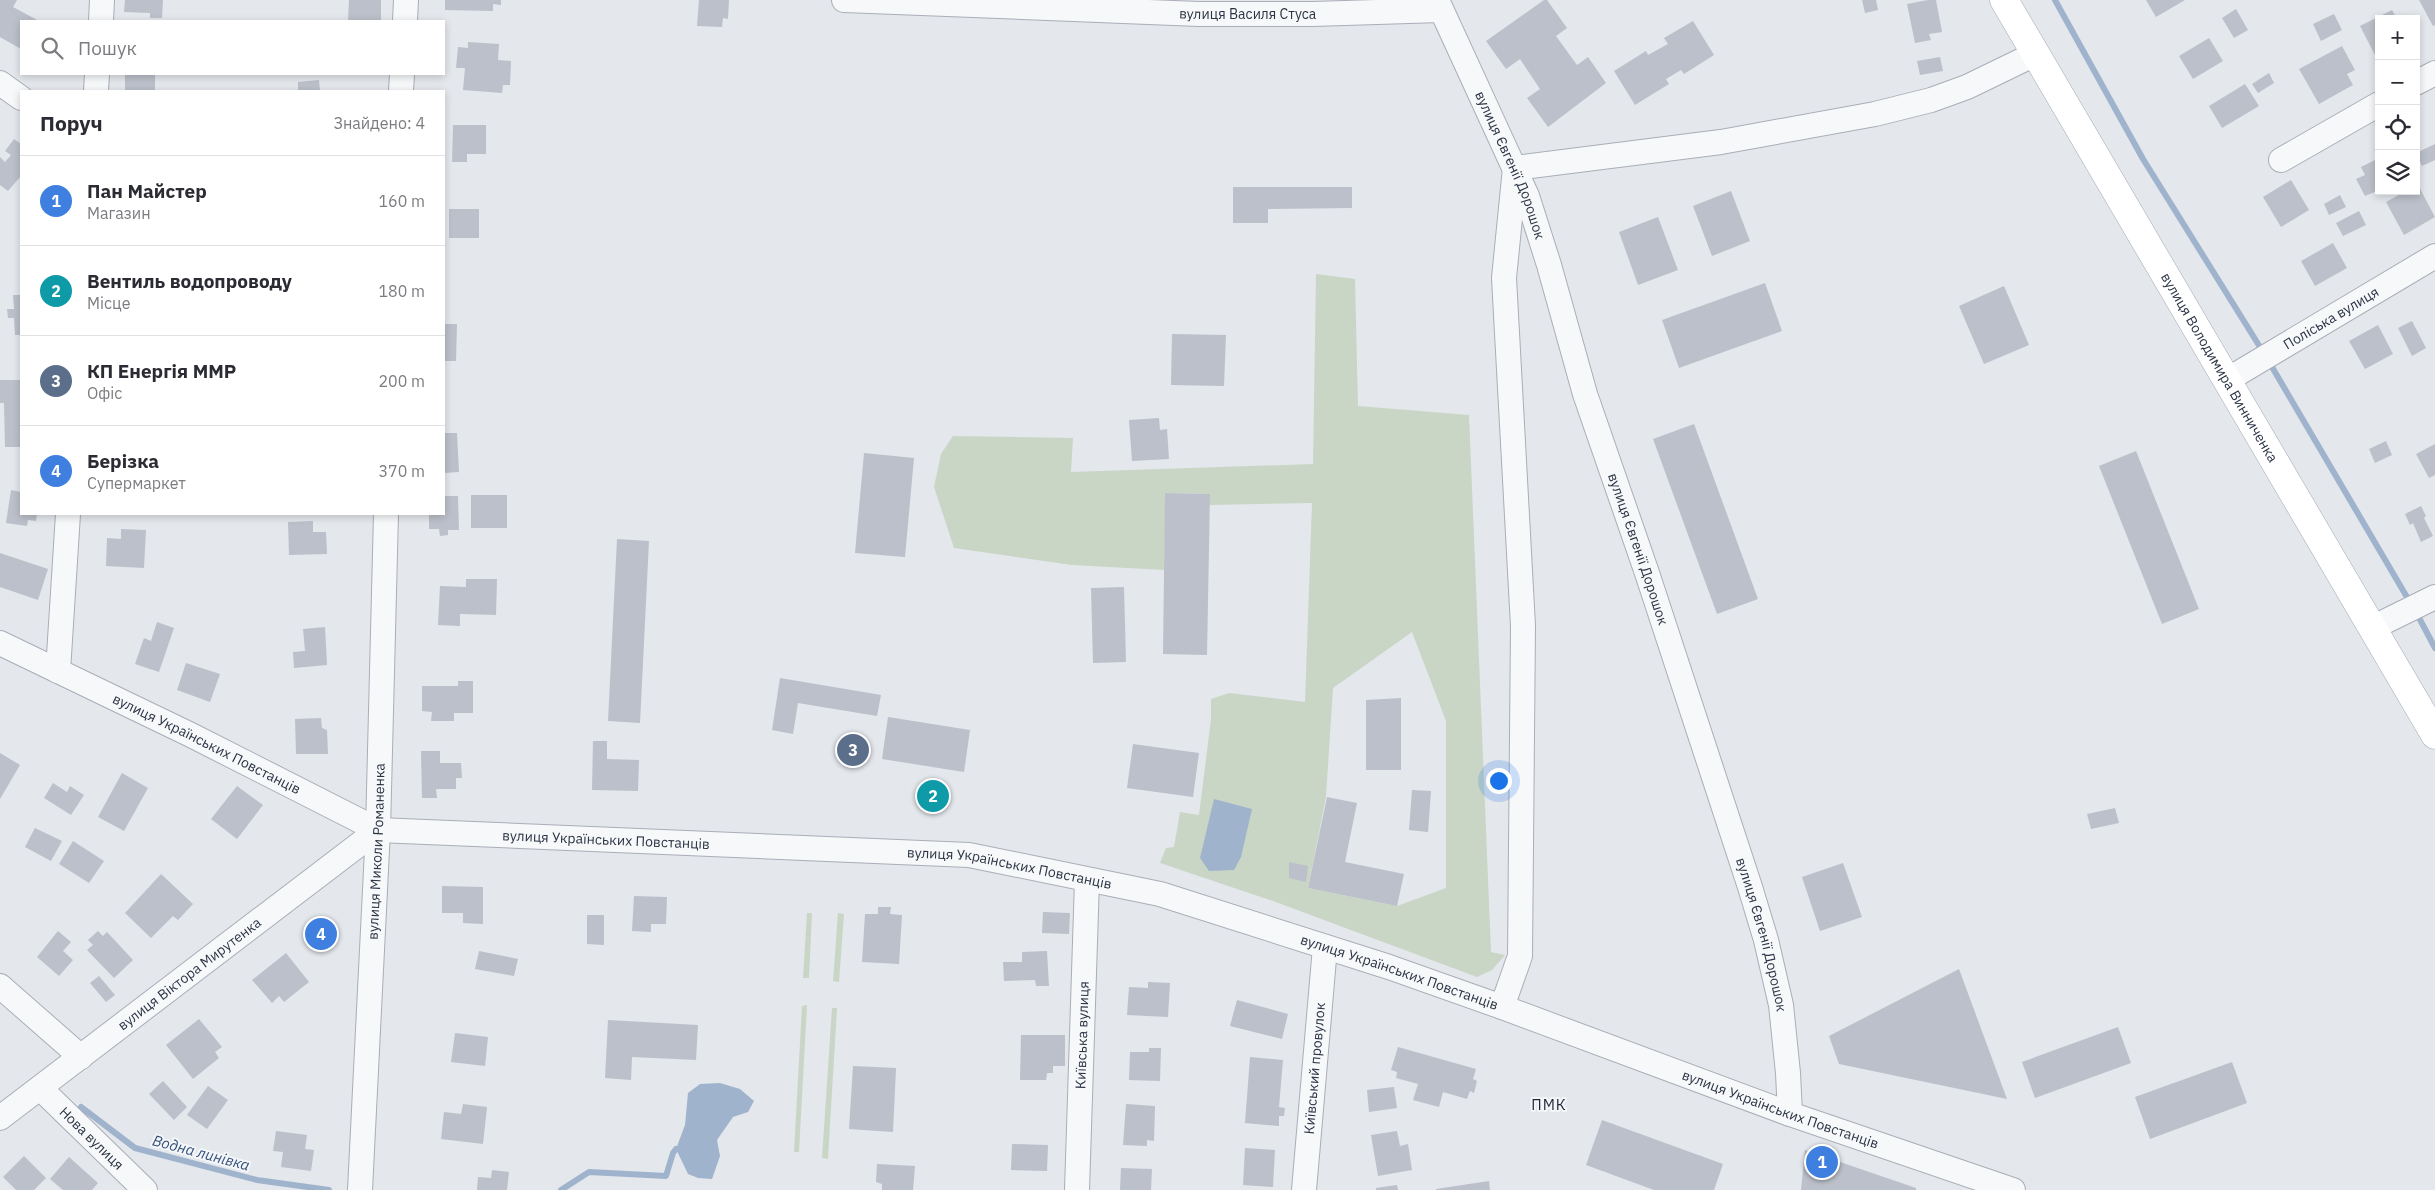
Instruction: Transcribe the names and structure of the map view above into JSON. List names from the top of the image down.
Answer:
{
  "streets": {
    "main road": ["вулиця Володимира Винниченка"],
    "street": [
      "вулиця Василя Стуса",
      "вулиця Євгенії Дорошок",
      "Поліська вулиця",
      "вулиця Українських Повстанців",
      "вулиця Миколи Романенка",
      "вулиця Віктора Мирутенка",
      "Київська вулиця",
      "Київський провулок",
      "Нова вулиця"
    ]
  },
  "crossings": [
    ["вулиця Василя Стуса", "вулиця Євгенії Дорошок"],
    ["вулиця Євгенії Дорошок", "вулиця Українських Повстанців"],
    ["Поліська вулиця", "вулиця Володимира Винниченка"],
    ["вулиця Українських Повстанців", "вулиця Миколи Романенка"],
    ["вулиця Українських Повстанців", "вулиця Віктора Мирутенка"],
    ["вулиця Українських Повстанців", "Київська вулиця"],
    ["вулиця Українських Повстанців", "Київський провулок"],
    ["вулиця Миколи Романенка", "вулиця Віктора Мирутенка"],
    ["вулиця Віктора Мирутенка", "Нова вулиця"]
  ],
  "districts": ["ПМК"],
  "water": ["Водна линівка"],
  "page": {
    "map_buttons": ["+", "−"],
    "search": "Пошук",
    "heading": ["Поруч", "Знайдено: 4"],
    "list": [
      {
        "mark": "1",
        "name": "Пан Майстер",
        "note": "Магазин",
        "value": "160 m"
      },
      {
        "mark": "2",
        "name": "Вентиль водопроводу",
        "note": "Місце",
        "value": "180 m"
      },
      {
        "mark": "3",
        "name": "КП Енергія ММР",
        "note": "Офіс",
        "value": "200 m"
      },
      {
        "mark": "4",
        "name": "Берізка",
        "note": "Супермаркет",
        "value": "370 m"
      }
    ],
    "pins": [
      "3",
      "2",
      "4",
      "1"
    ]
  }
}
